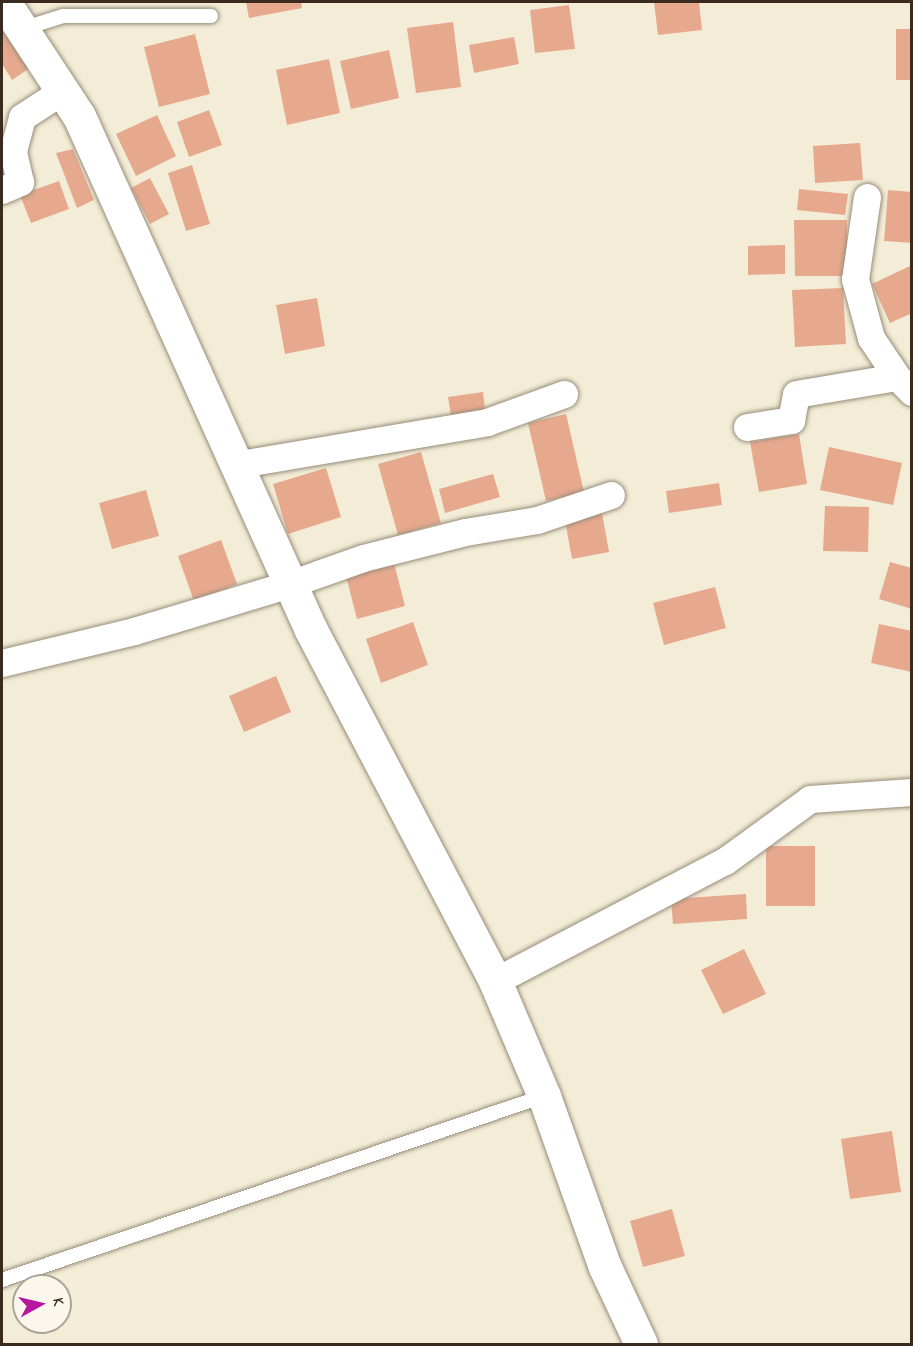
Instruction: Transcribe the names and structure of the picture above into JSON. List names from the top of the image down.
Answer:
{
  "north": "right"
}
